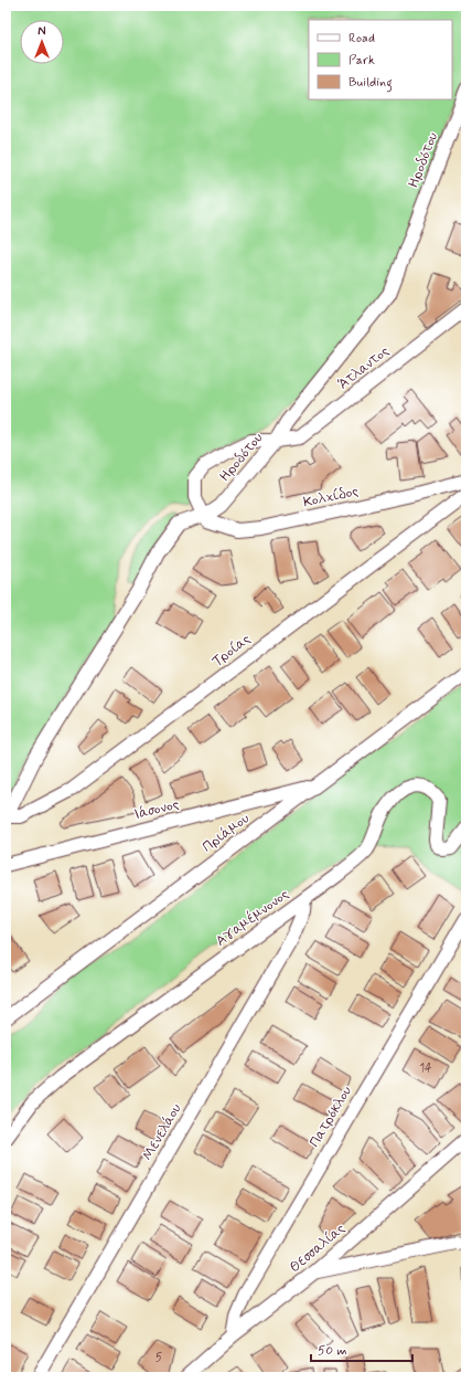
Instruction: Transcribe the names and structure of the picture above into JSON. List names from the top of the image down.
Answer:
{
  "streets": {
    "street": [
      "Ηροδότου",
      "Άτλαντος",
      "Κολχίδος",
      "Τροίας",
      "Ιάσονος",
      "Πριάμου",
      "Αγαμέμνονος",
      "Πατρόκλου",
      "Μενελάου",
      "Θεσσαλίας"
    ]
  },
  "crossings": [
    ["Ηροδότου", "Άτλαντος"],
    ["Ηροδότου", "Κολχίδος"],
    ["Ηροδότου", "Τροίας"],
    ["Άτλαντος", "Κολχίδος"],
    ["Ιάσονος", "Πριάμου"],
    ["Αγαμέμνονος", "Μενελάου"],
    ["Πατρόκλου", "Θεσσαλίας"]
  ],
  "house_numbers": ["14", "5"],
  "legend": ["Road", "Park", "Building"],
  "scale_bar": "50 m",
  "north": "top"
}
